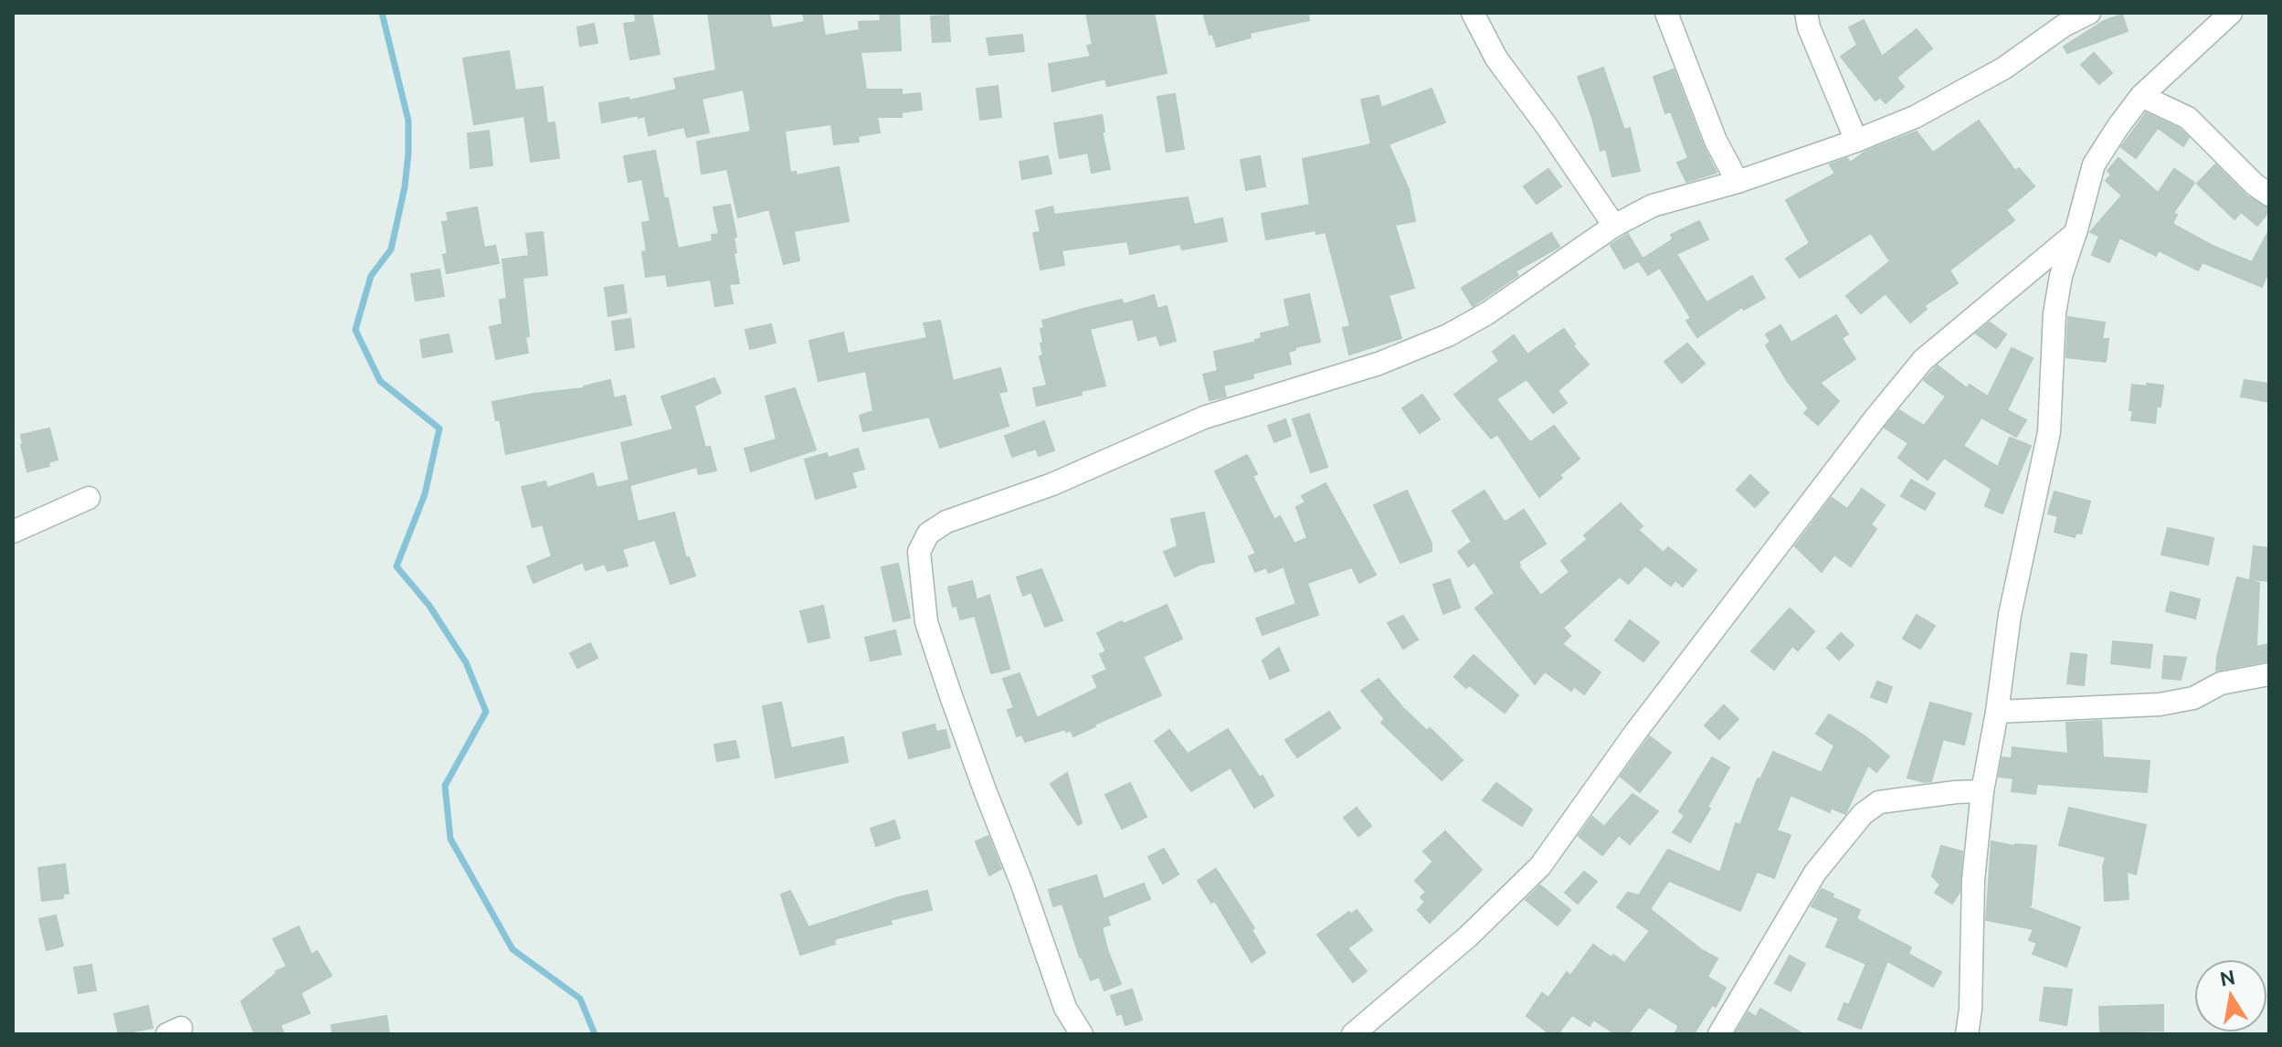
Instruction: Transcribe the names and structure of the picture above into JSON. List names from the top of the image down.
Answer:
{
  "north": "top"
}
